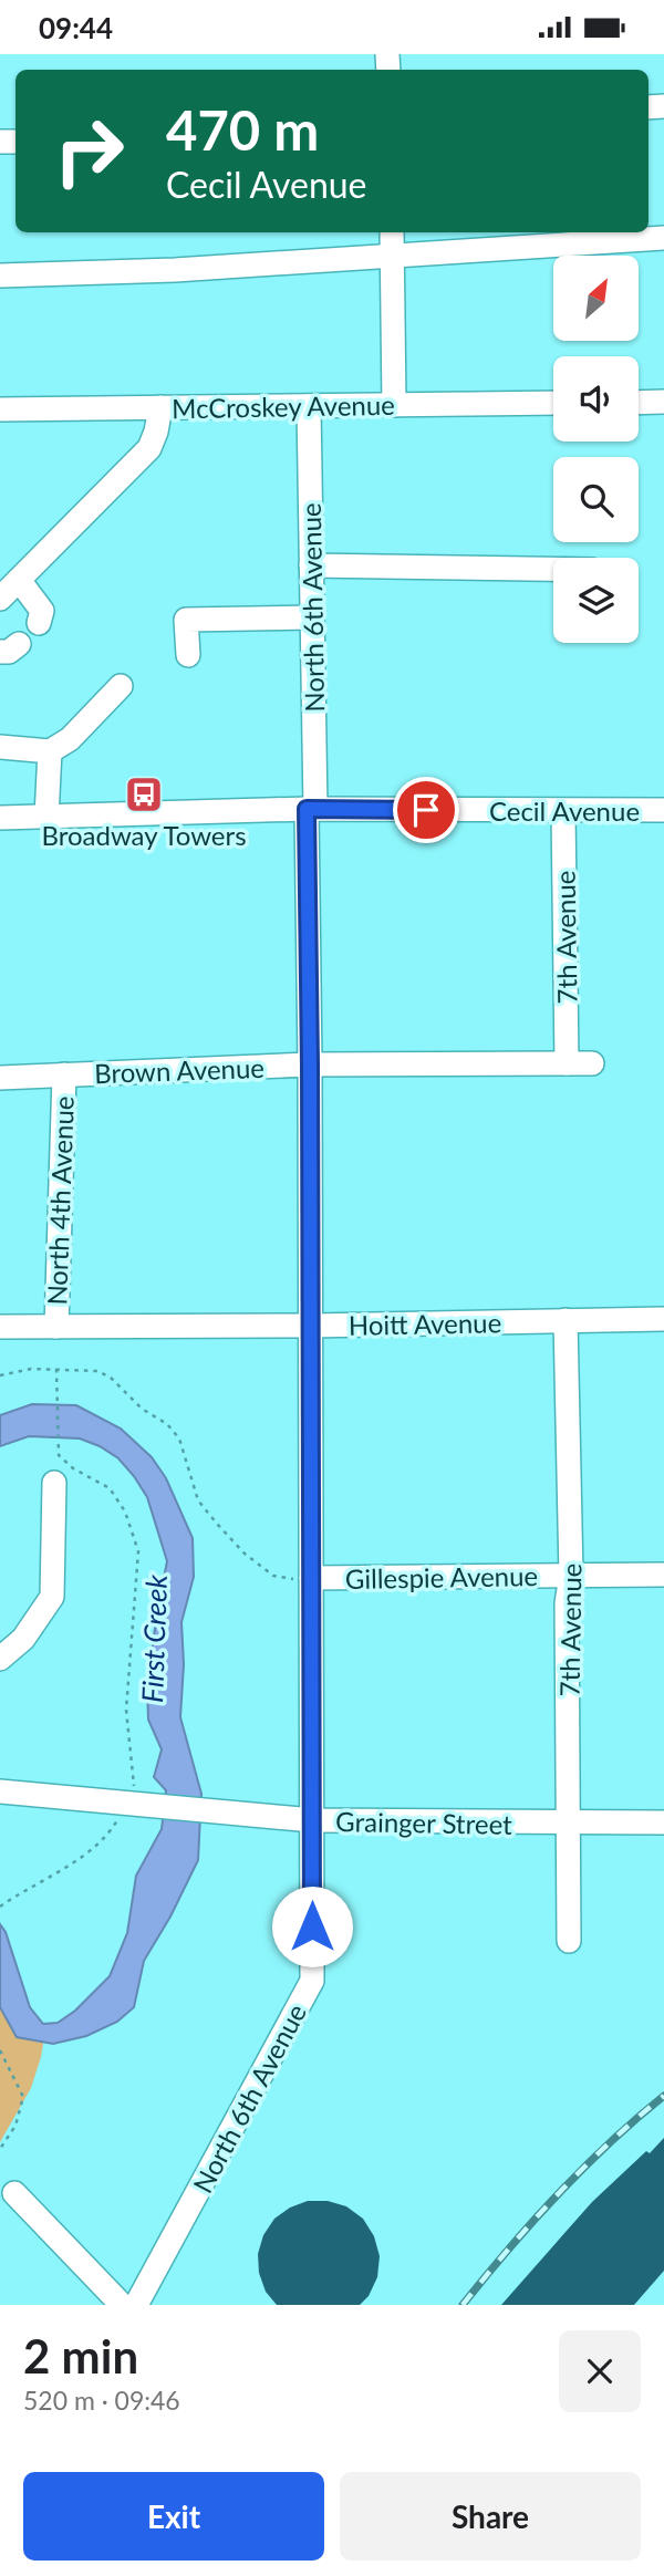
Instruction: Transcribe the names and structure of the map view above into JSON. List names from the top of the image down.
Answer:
{
  "streets": {
    "street": [
      "McCroskey Avenue",
      "North 6th Avenue",
      "Cecil Avenue",
      "7th Avenue",
      "Brown Avenue",
      "North 4th Avenue",
      "Hoitt Avenue",
      "Gillespie Avenue",
      "Grainger Street"
    ]
  },
  "crossings": [
    ["McCroskey Avenue", "North 6th Avenue"],
    ["North 6th Avenue", "Cecil Avenue"],
    ["North 6th Avenue", "Brown Avenue"],
    ["North 6th Avenue", "Hoitt Avenue"],
    ["North 6th Avenue", "Gillespie Avenue"],
    ["North 6th Avenue", "Grainger Street"],
    ["Cecil Avenue", "7th Avenue"],
    ["7th Avenue", "Brown Avenue"],
    ["7th Avenue", "Hoitt Avenue"],
    ["7th Avenue", "Gillespie Avenue"],
    ["7th Avenue", "Grainger Street"],
    ["Brown Avenue", "North 4th Avenue"],
    ["North 4th Avenue", "Hoitt Avenue"]
  ],
  "water": ["First Creek"],
  "places": {
    "bus stop": ["Broadway Towers"]
  },
  "north": "top right",
  "page": {
    "status": "09:44",
    "turn": ["470 m", "Cecil Avenue"],
    "heading": ["2 min", "520 m · 09:46"],
    "buttons": ["Exit", "Share"]
  }
}
